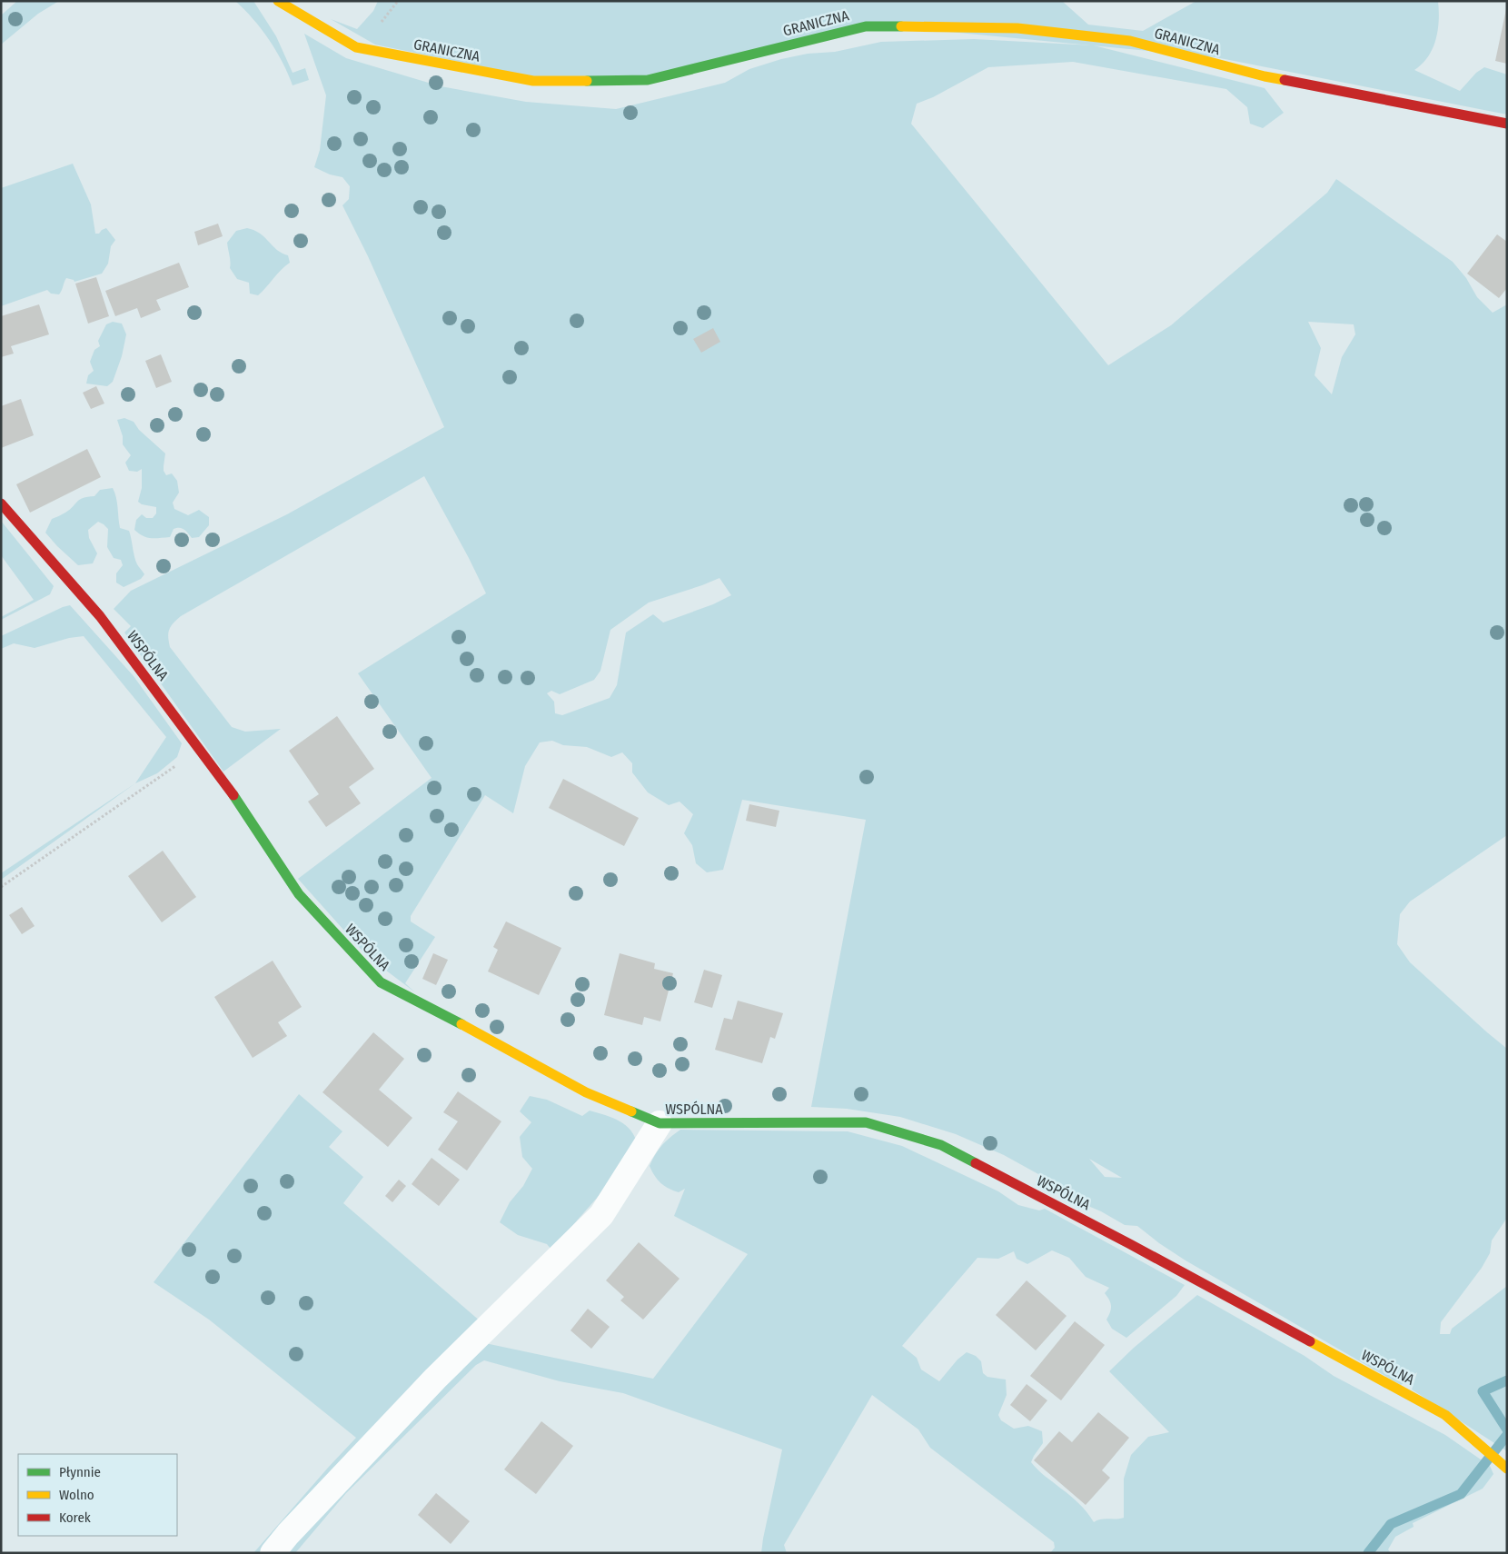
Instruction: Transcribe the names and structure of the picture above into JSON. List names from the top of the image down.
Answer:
{
  "streets": {
    "street": ["GRANICZNA", "WSPÓLNA"]
  },
  "legend": ["Płynnie", "Wolno", "Korek"]
}
